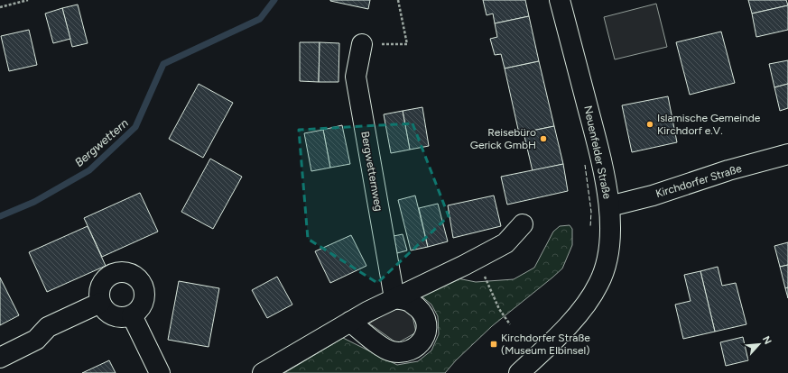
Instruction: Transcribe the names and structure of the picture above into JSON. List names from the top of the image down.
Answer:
{
  "streets": {
    "street": ["Neuenfelder Straße", "Bergwetternweg", "Kirchdorfer Straße"]
  },
  "crossings": [
    ["Neuenfelder Straße", "Kirchdorfer Straße"]
  ],
  "water": ["Bergwettern"],
  "places": {
    "other": ["Islamische Gemeinde Kirchdorf e.V.", "Reisebüro Gerick GmbH"],
    "transit": ["Kirchdorfer Straße (Museum Elbinsel)"]
  },
  "north": "top right"
}
